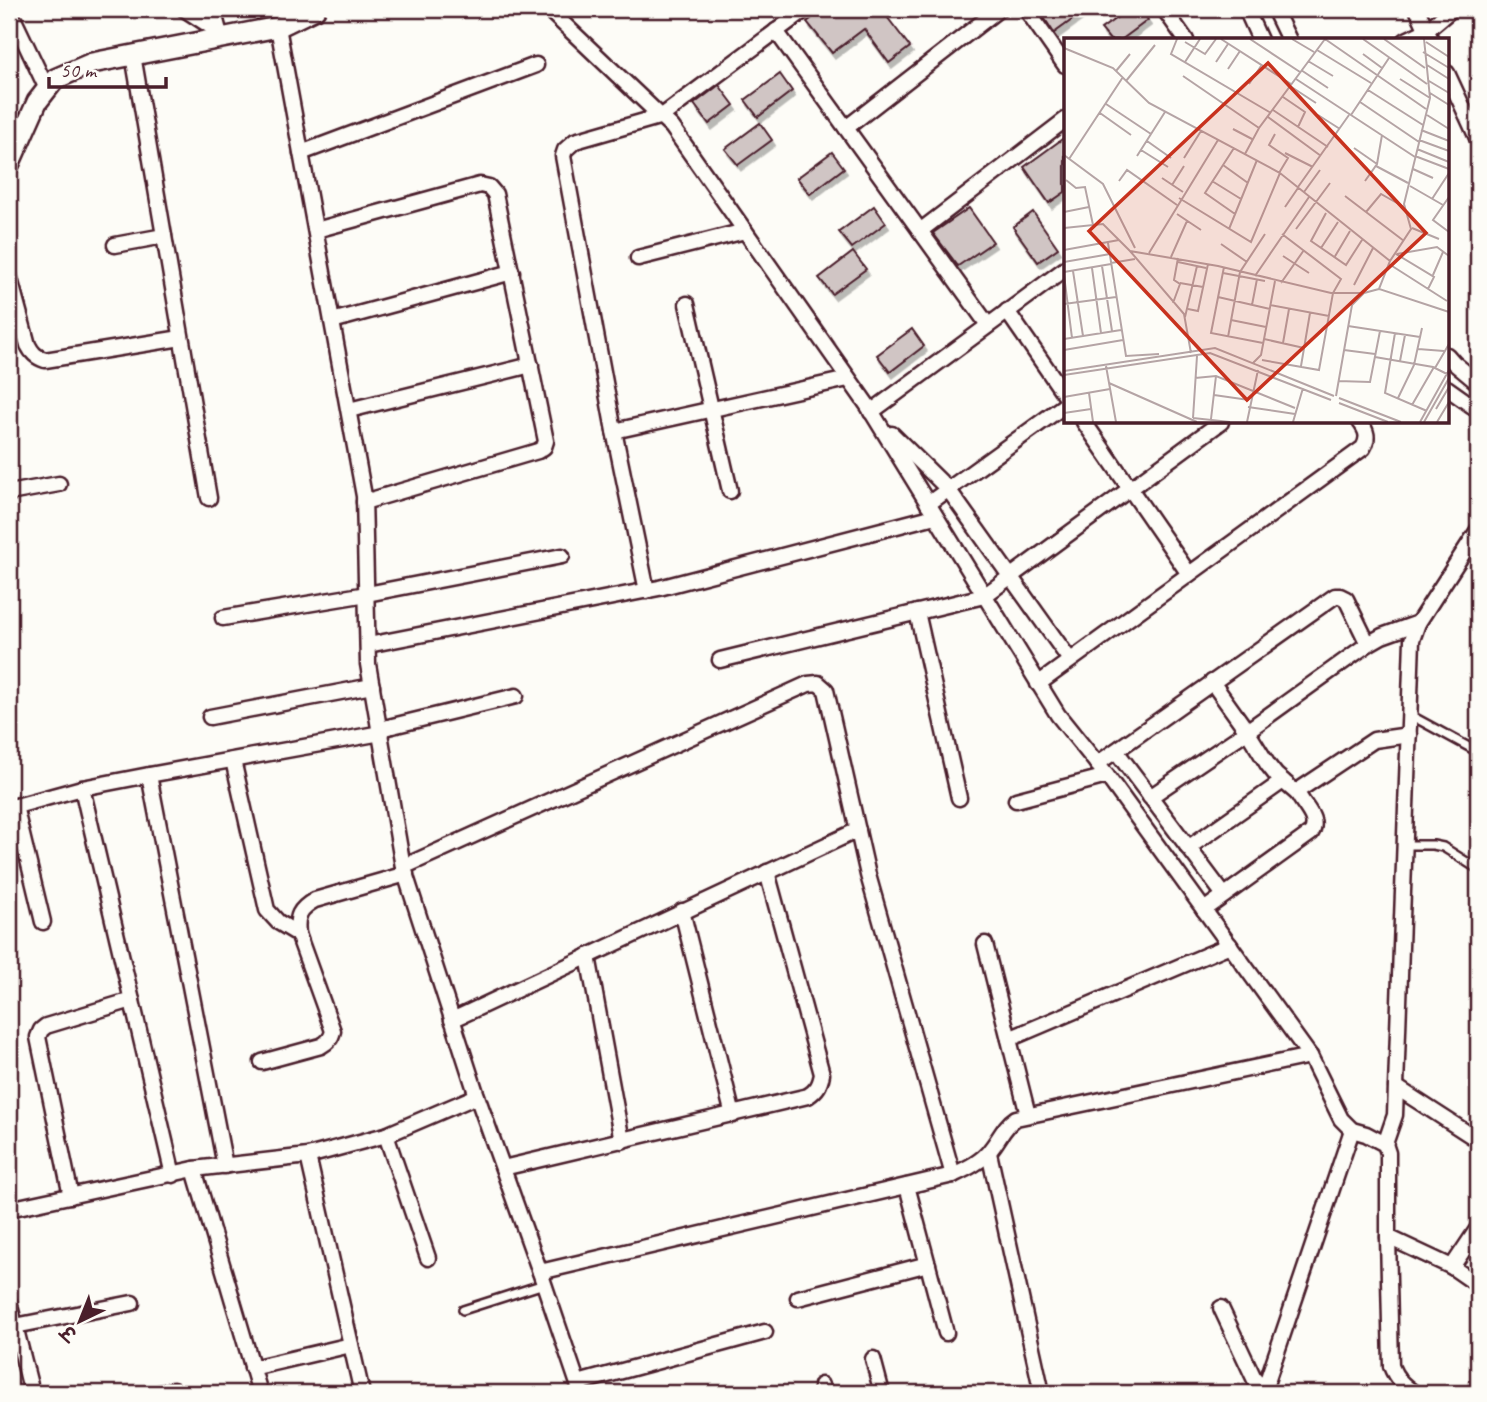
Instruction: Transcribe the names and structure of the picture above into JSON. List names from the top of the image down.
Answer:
{
  "scale_bar": "50 m",
  "north": "bottom left"
}
